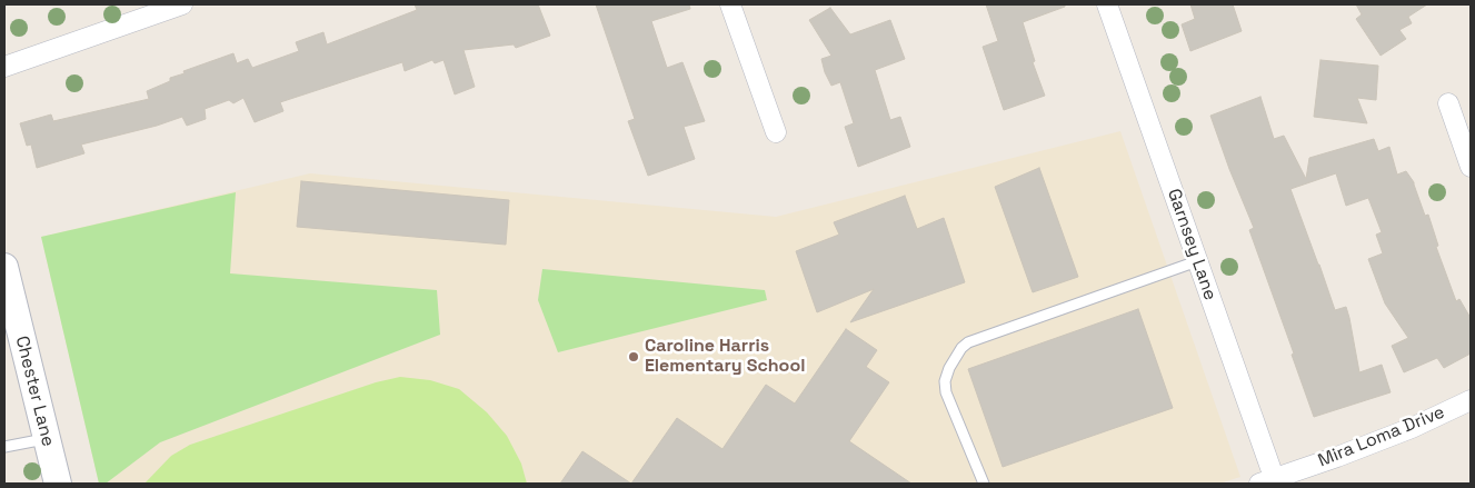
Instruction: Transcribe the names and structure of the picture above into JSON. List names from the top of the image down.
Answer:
{
  "streets": {
    "street": ["Garnsey Lane", "Chester Lane", "Mira Loma Drive"]
  },
  "crossings": [
    ["Garnsey Lane", "Mira Loma Drive"]
  ],
  "places": ["Caroline Harris Elementary School"]
}
